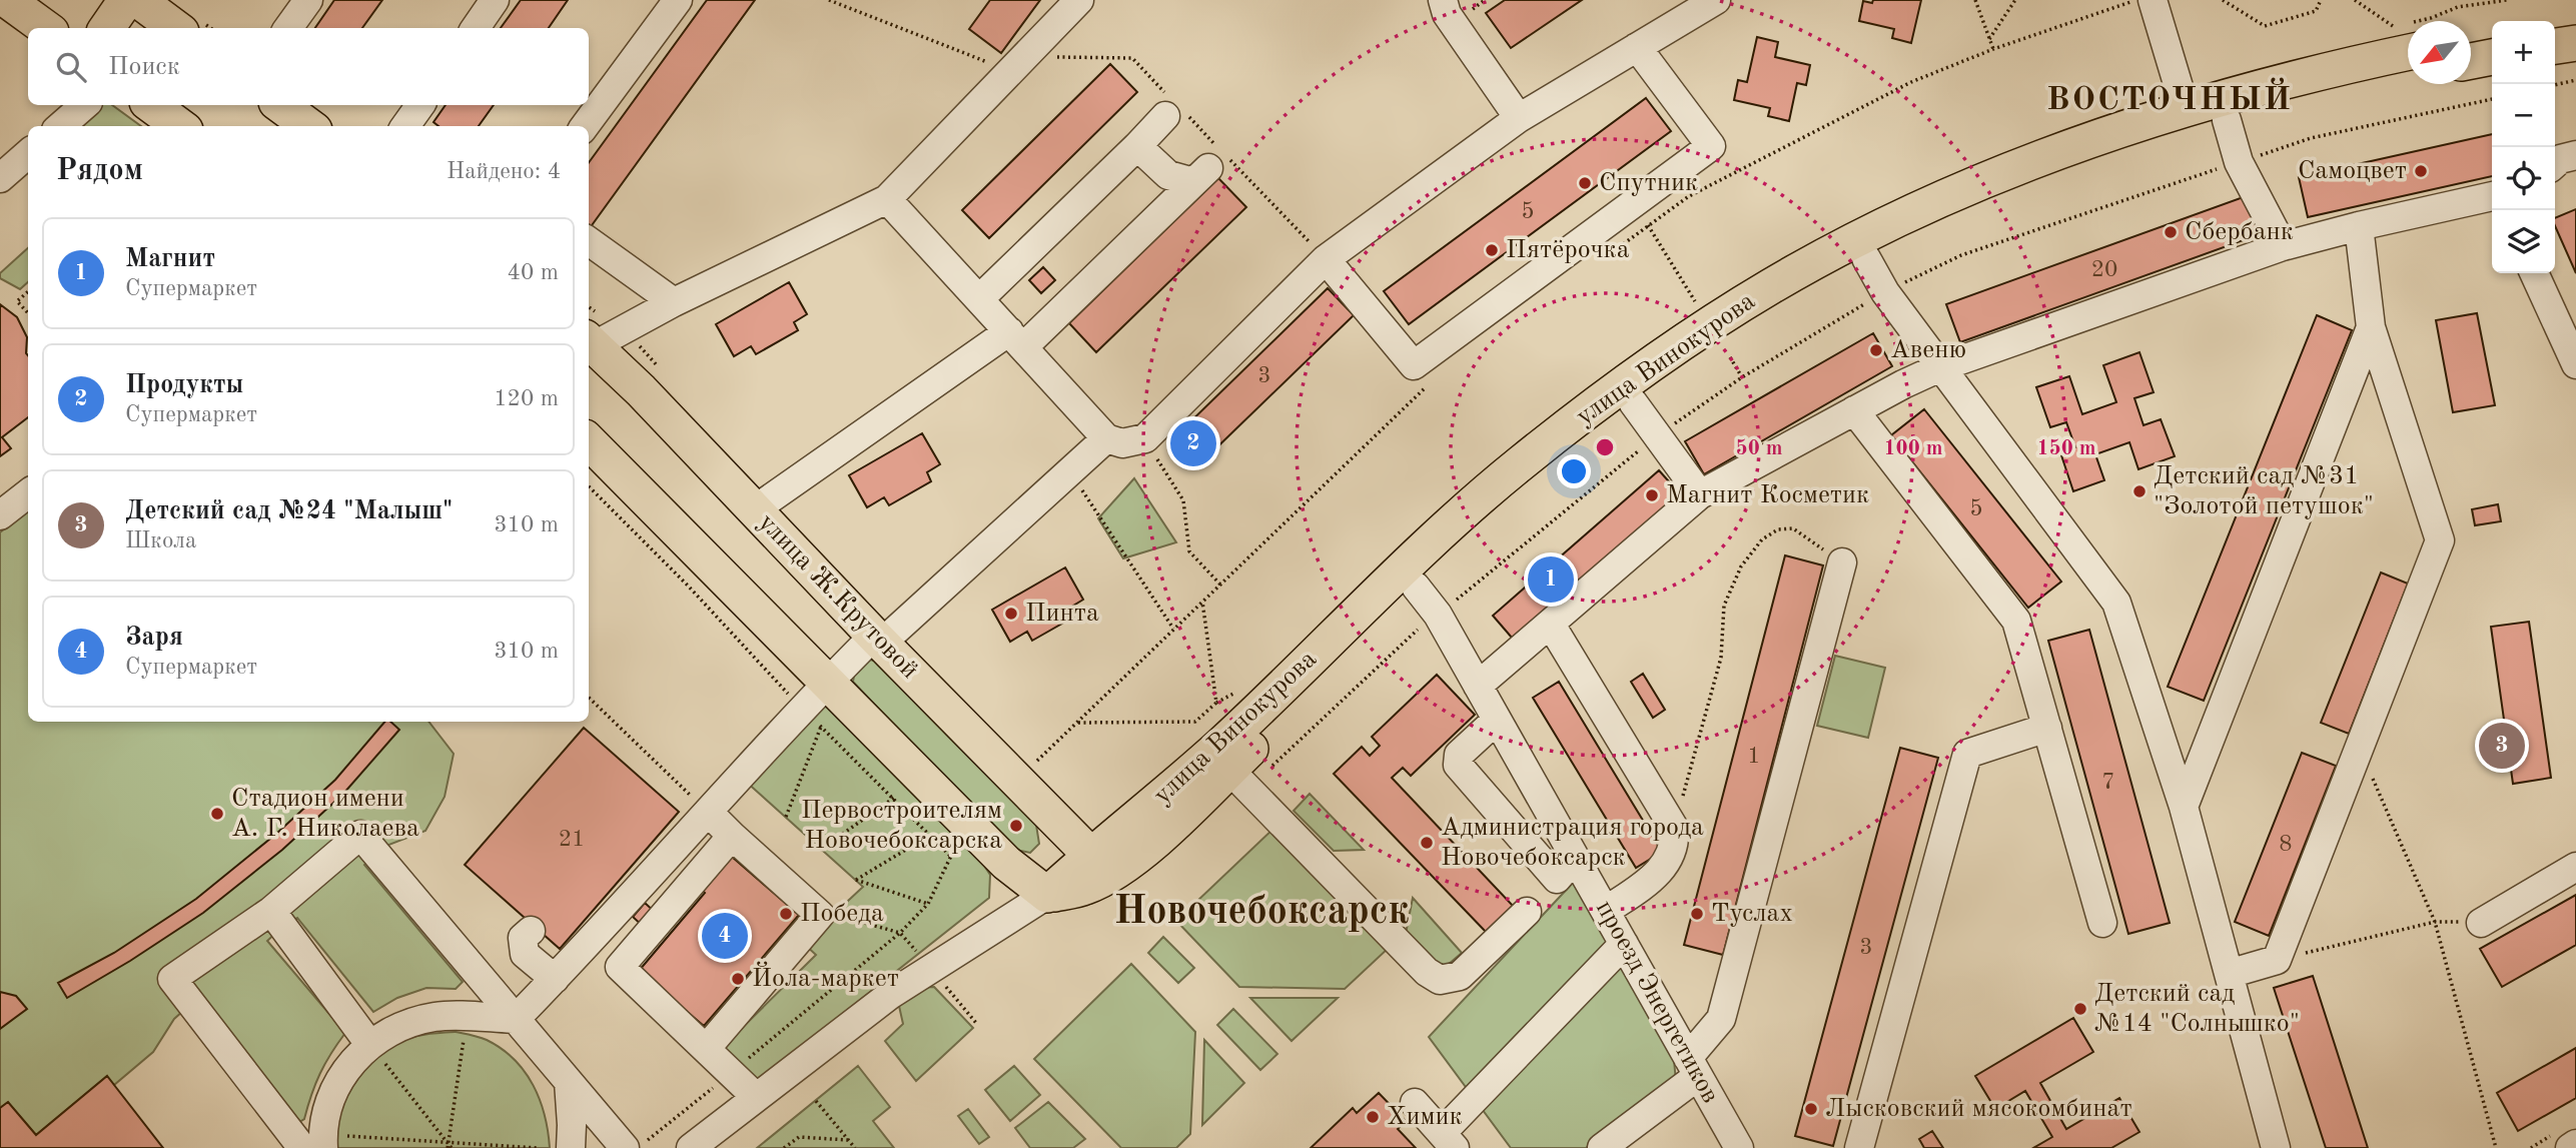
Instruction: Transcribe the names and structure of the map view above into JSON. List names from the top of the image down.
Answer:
{
  "streets": {
    "main road": ["улица Винокурова", "улица Ж.Крутовой"],
    "street": ["проезд Энергетиков"]
  },
  "crossings": [
    ["улица Винокурова", "улица Ж.Крутовой"],
    ["улица Винокурова", "проезд Энергетиков"]
  ],
  "districts": ["ВОСТОЧНЫЙ", "Новочебоксарск"],
  "places": [
    "Самоцвет",
    "Спутник",
    "Сбербанк",
    "Пятёрочка",
    "Авеню",
    "Детский сад №31 \"Золотой петушок\"",
    "Магнит Косметик",
    "Пинта",
    "Стадион имени А. Г. Николаева",
    "Первостроителям Новочебоксарска",
    "Администрация города Новочебоксарск",
    "Победа",
    "Туслах",
    "Йола-маркет",
    "Детский сад №14 \"Солнышко\"",
    "Лысковский мясокомбинат",
    "Химик"
  ],
  "house_numbers": [
    "5",
    "20",
    "3",
    "5",
    "1",
    "7",
    "21",
    "8",
    "3"
  ],
  "north": "bottom left",
  "page": {
    "map_buttons": ["+", "−"],
    "search": "Поиск",
    "heading": ["Рядом", "Найдено: 4"],
    "list": [
      {
        "mark": "1",
        "name": "Магнит",
        "note": "Супермаркет",
        "value": "40 m"
      },
      {
        "mark": "2",
        "name": "Продукты",
        "note": "Супермаркет",
        "value": "120 m"
      },
      {
        "mark": "3",
        "name": "Детский сад №24 \"Малыш\"",
        "note": "Школа",
        "value": "310 m"
      },
      {
        "mark": "4",
        "name": "Заря",
        "note": "Супермаркет",
        "value": "310 m"
      }
    ],
    "pins": [
      "2",
      "1",
      "3",
      "4"
    ]
  },
  "rings": ["50 m", "100 m", "150 m"]
}
